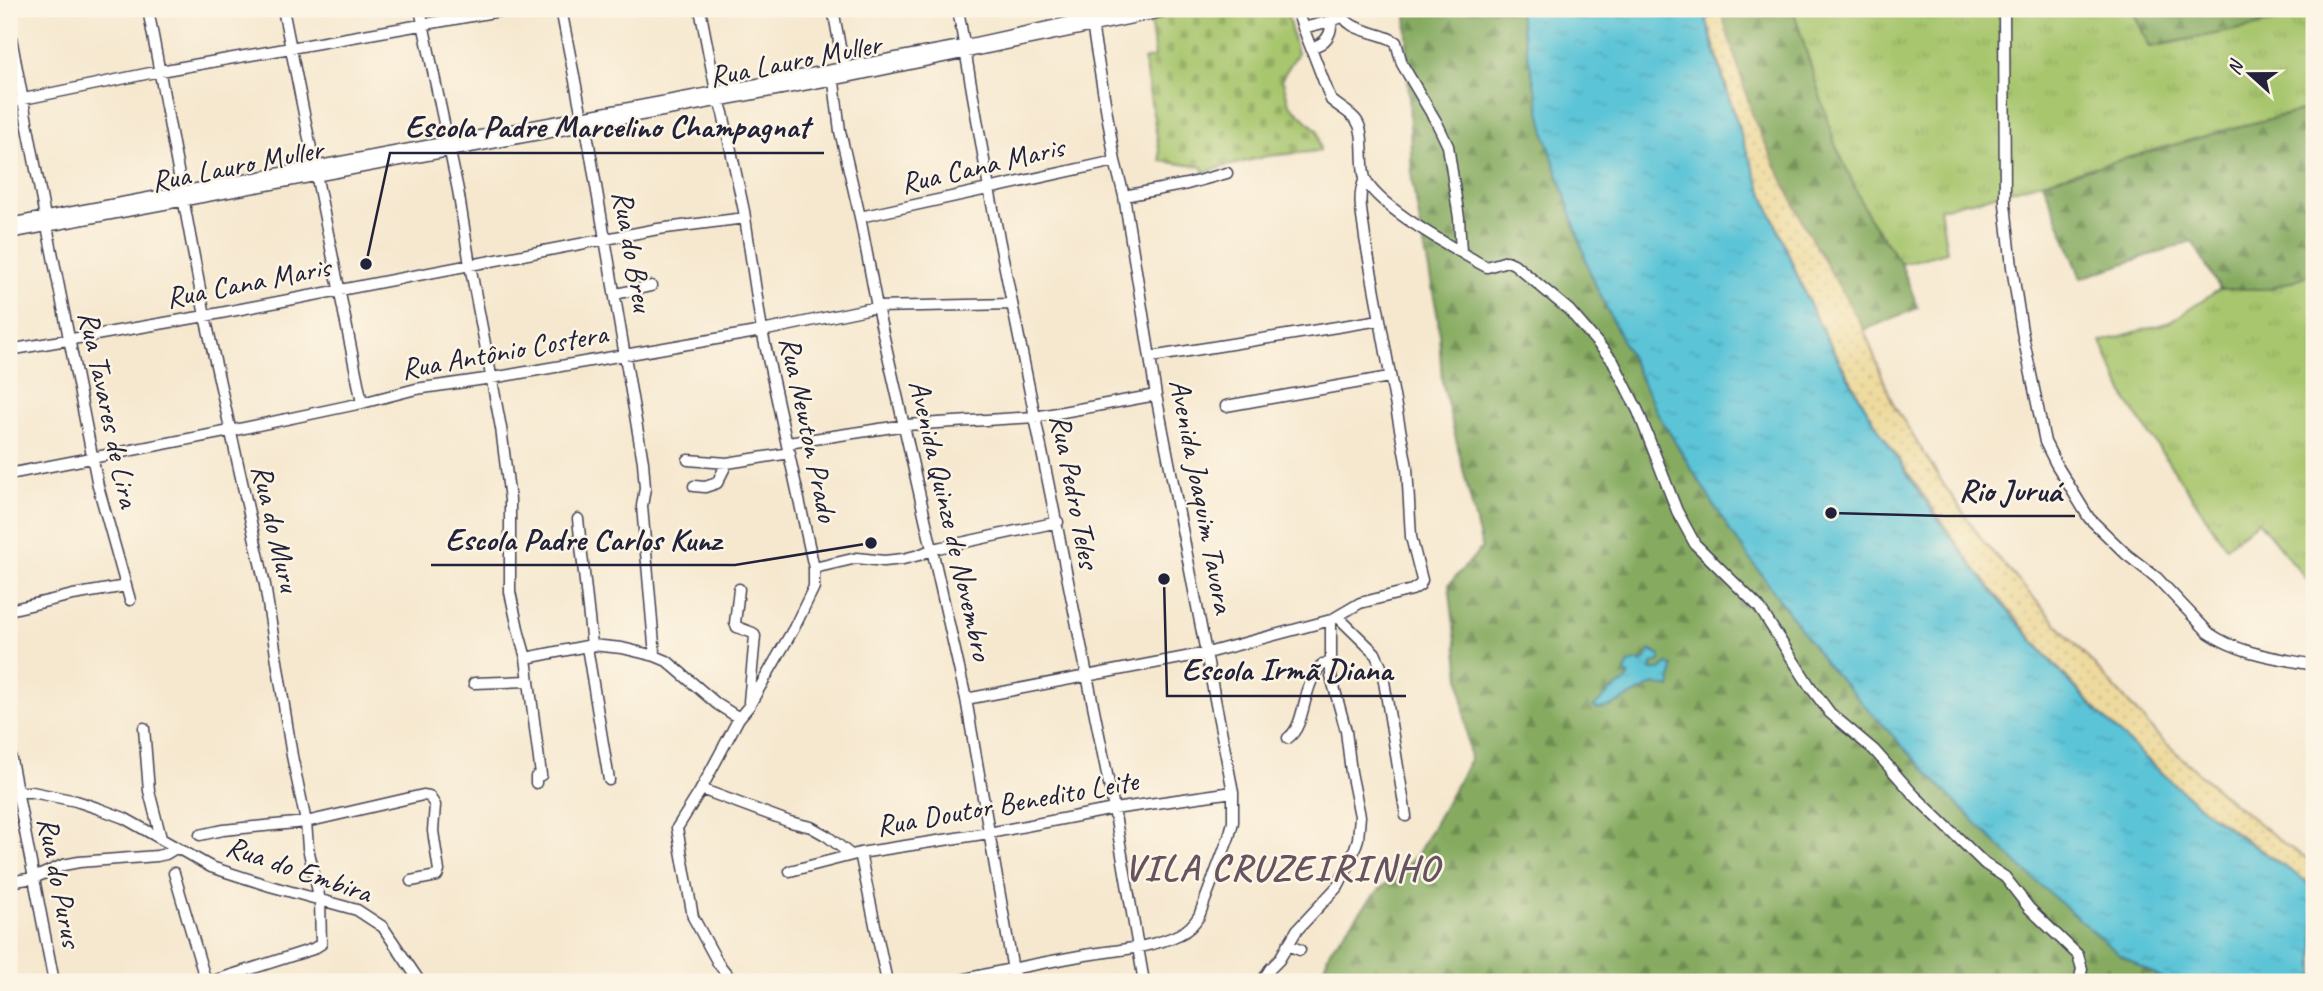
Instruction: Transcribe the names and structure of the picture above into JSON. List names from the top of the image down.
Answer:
{
  "streets": {
    "street": [
      "Rua Lauro Muller",
      "Rua Cana Maris",
      "Rua do Breu",
      "Rua Antônio Costera",
      "Rua Tavares de Lira",
      "Rua Newton Prado",
      "Rua Pedro Teles",
      "Avenida Joaquim Tavora",
      "Avenida Quinze de Novembro",
      "Rua do Muru",
      "Rua Doutor Benedito Leite",
      "Rua do Embira",
      "Rua do Purus"
    ]
  },
  "crossings": [
    ["Rua Lauro Muller", "Rua do Breu"],
    ["Rua Lauro Muller", "Rua Tavares de Lira"],
    ["Rua Lauro Muller", "Rua Newton Prado"],
    ["Rua Lauro Muller", "Rua Pedro Teles"],
    ["Rua Lauro Muller", "Avenida Joaquim Tavora"],
    ["Rua Lauro Muller", "Avenida Quinze de Novembro"],
    ["Rua Lauro Muller", "Rua do Muru"],
    ["Rua Cana Maris", "Rua do Breu"],
    ["Rua Cana Maris", "Rua Tavares de Lira"],
    ["Rua Cana Maris", "Rua Newton Prado"],
    ["Rua Cana Maris", "Rua Pedro Teles"],
    ["Rua Cana Maris", "Avenida Joaquim Tavora"],
    ["Rua Cana Maris", "Avenida Quinze de Novembro"],
    ["Rua Cana Maris", "Rua do Muru"],
    ["Rua do Breu", "Rua Antônio Costera"],
    ["Rua Antônio Costera", "Rua Tavares de Lira"],
    ["Rua Antônio Costera", "Rua Newton Prado"],
    ["Rua Antônio Costera", "Rua Pedro Teles"],
    ["Rua Antônio Costera", "Avenida Quinze de Novembro"],
    ["Rua Antônio Costera", "Rua do Muru"],
    ["Rua Pedro Teles", "Avenida Joaquim Tavora"],
    ["Rua Pedro Teles", "Rua Doutor Benedito Leite"],
    ["Avenida Joaquim Tavora", "Avenida Quinze de Novembro"],
    ["Avenida Joaquim Tavora", "Rua Doutor Benedito Leite"],
    ["Avenida Quinze de Novembro", "Rua Doutor Benedito Leite"],
    ["Rua do Muru", "Rua do Embira"],
    ["Rua do Embira", "Rua do Purus"]
  ],
  "districts": ["VILA CRUZEIRINHO"],
  "places": [
    "Escola Padre Marcelino Champagnat",
    "Rio Juruá",
    "Escola Padre Carlos Kunz",
    "Escola Irmã Diana"
  ],
  "north": "left"
}
